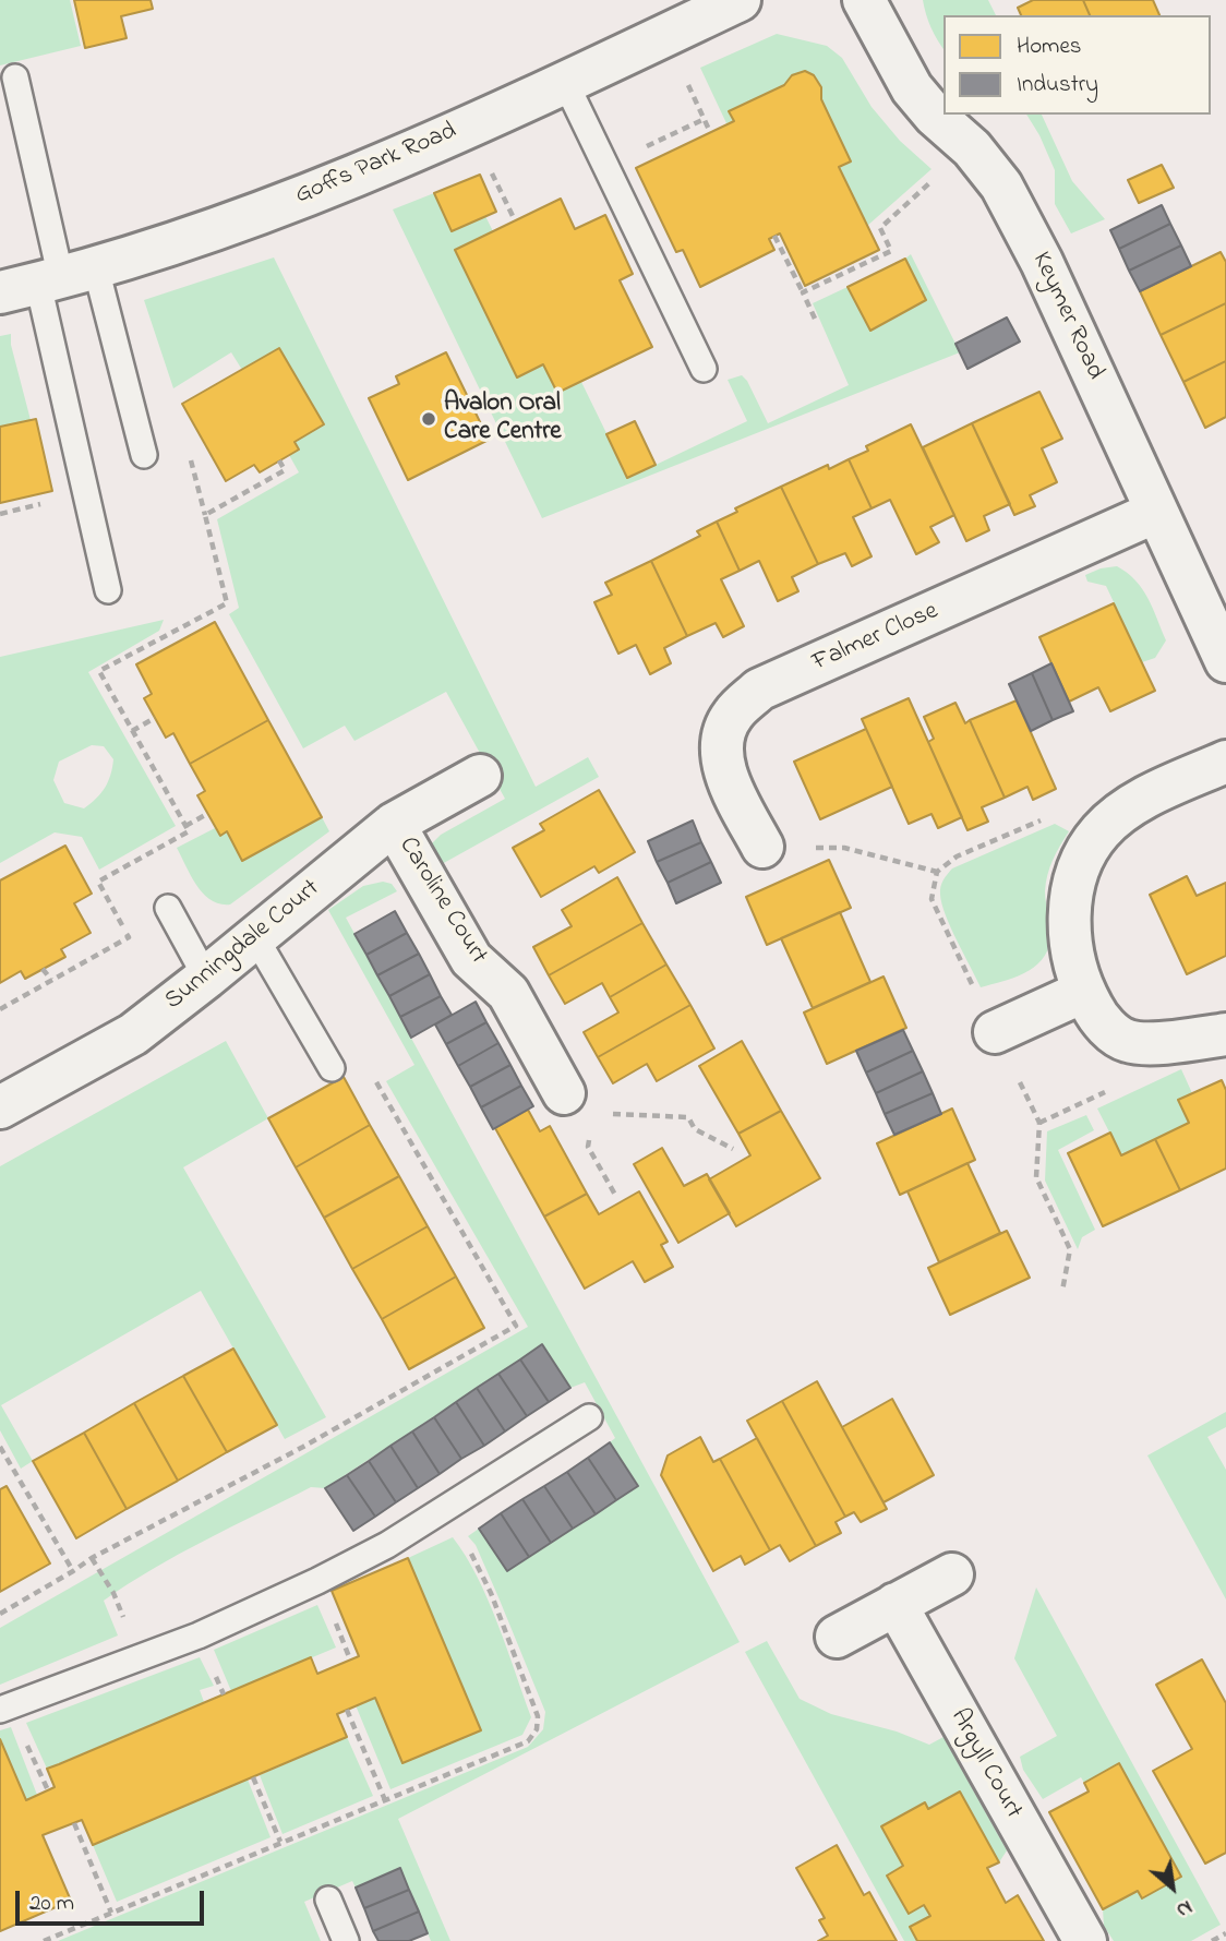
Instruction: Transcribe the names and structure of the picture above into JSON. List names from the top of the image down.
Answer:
{
  "streets": {
    "street": [
      "Goffs Park Road",
      "Keymer Road",
      "Falmer Close",
      "Caroline Court",
      "Sunningdale Court",
      "Argyll Court"
    ]
  },
  "crossings": [
    ["Keymer Road", "Falmer Close"],
    ["Caroline Court", "Sunningdale Court"]
  ],
  "places": ["Avalon Oral Care Centre"],
  "legend": ["Homes", "Industry"],
  "scale_bar": "20 m",
  "north": "bottom right"
}
